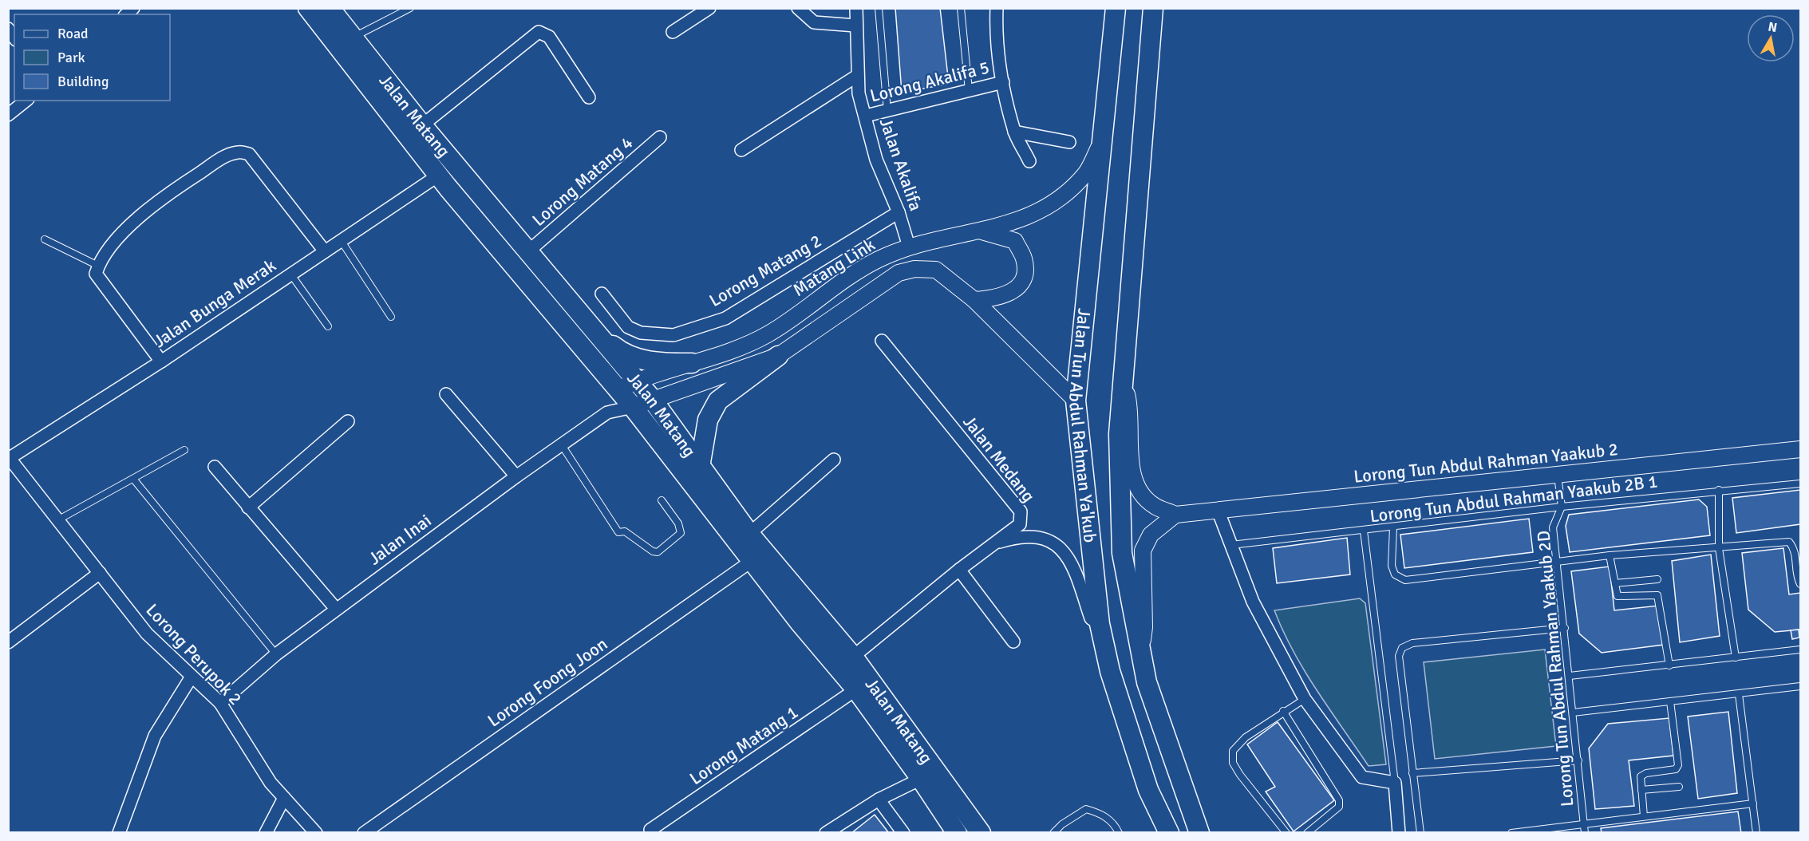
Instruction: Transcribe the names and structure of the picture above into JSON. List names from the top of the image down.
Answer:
{
  "streets": {
    "main road": ["Jalan Matang", "Jalan Tun Abdul Rahman Ya'kub"],
    "street": [
      "Lorong Akalifa 5",
      "Jalan Akalifa",
      "Lorong Matang 4",
      "Matang Link",
      "Lorong Matang 2",
      "Jalan Bunga Merak",
      "Jalan Medang",
      "Lorong Tun Abdul Rahman Yaakub 2",
      "Jalan Inai",
      "Lorong Perupok 2",
      "Lorong Foong Joon",
      "Lorong Matang 1"
    ],
    "lane": ["Lorong Tun Abdul Rahman Yaakub 2B 1", "Lorong Tun Abdul Rahman Yaakub 2D"]
  },
  "crossings": [
    ["Lorong Akalifa 5", "Jalan Akalifa"],
    ["Jalan Matang", "Lorong Matang 4"],
    ["Jalan Matang", "Matang Link"],
    ["Jalan Matang", "Jalan Bunga Merak"],
    ["Jalan Matang", "Jalan Medang"],
    ["Jalan Matang", "Lorong Foong Joon"],
    ["Jalan Matang", "Lorong Matang 1"],
    ["Jalan Akalifa", "Matang Link"],
    ["Jalan Akalifa", "Lorong Matang 2"],
    ["Matang Link", "Jalan Tun Abdul Rahman Ya'kub"],
    ["Jalan Bunga Merak", "Lorong Perupok 2"],
    ["Lorong Tun Abdul Rahman Yaakub 2", "Lorong Tun Abdul Rahman Yaakub 2D"],
    ["Lorong Tun Abdul Rahman Yaakub 2B 1", "Lorong Tun Abdul Rahman Yaakub 2D"],
    ["Jalan Inai", "Lorong Perupok 2"]
  ],
  "legend": ["Road", "Park", "Building"],
  "north": "top"
}
